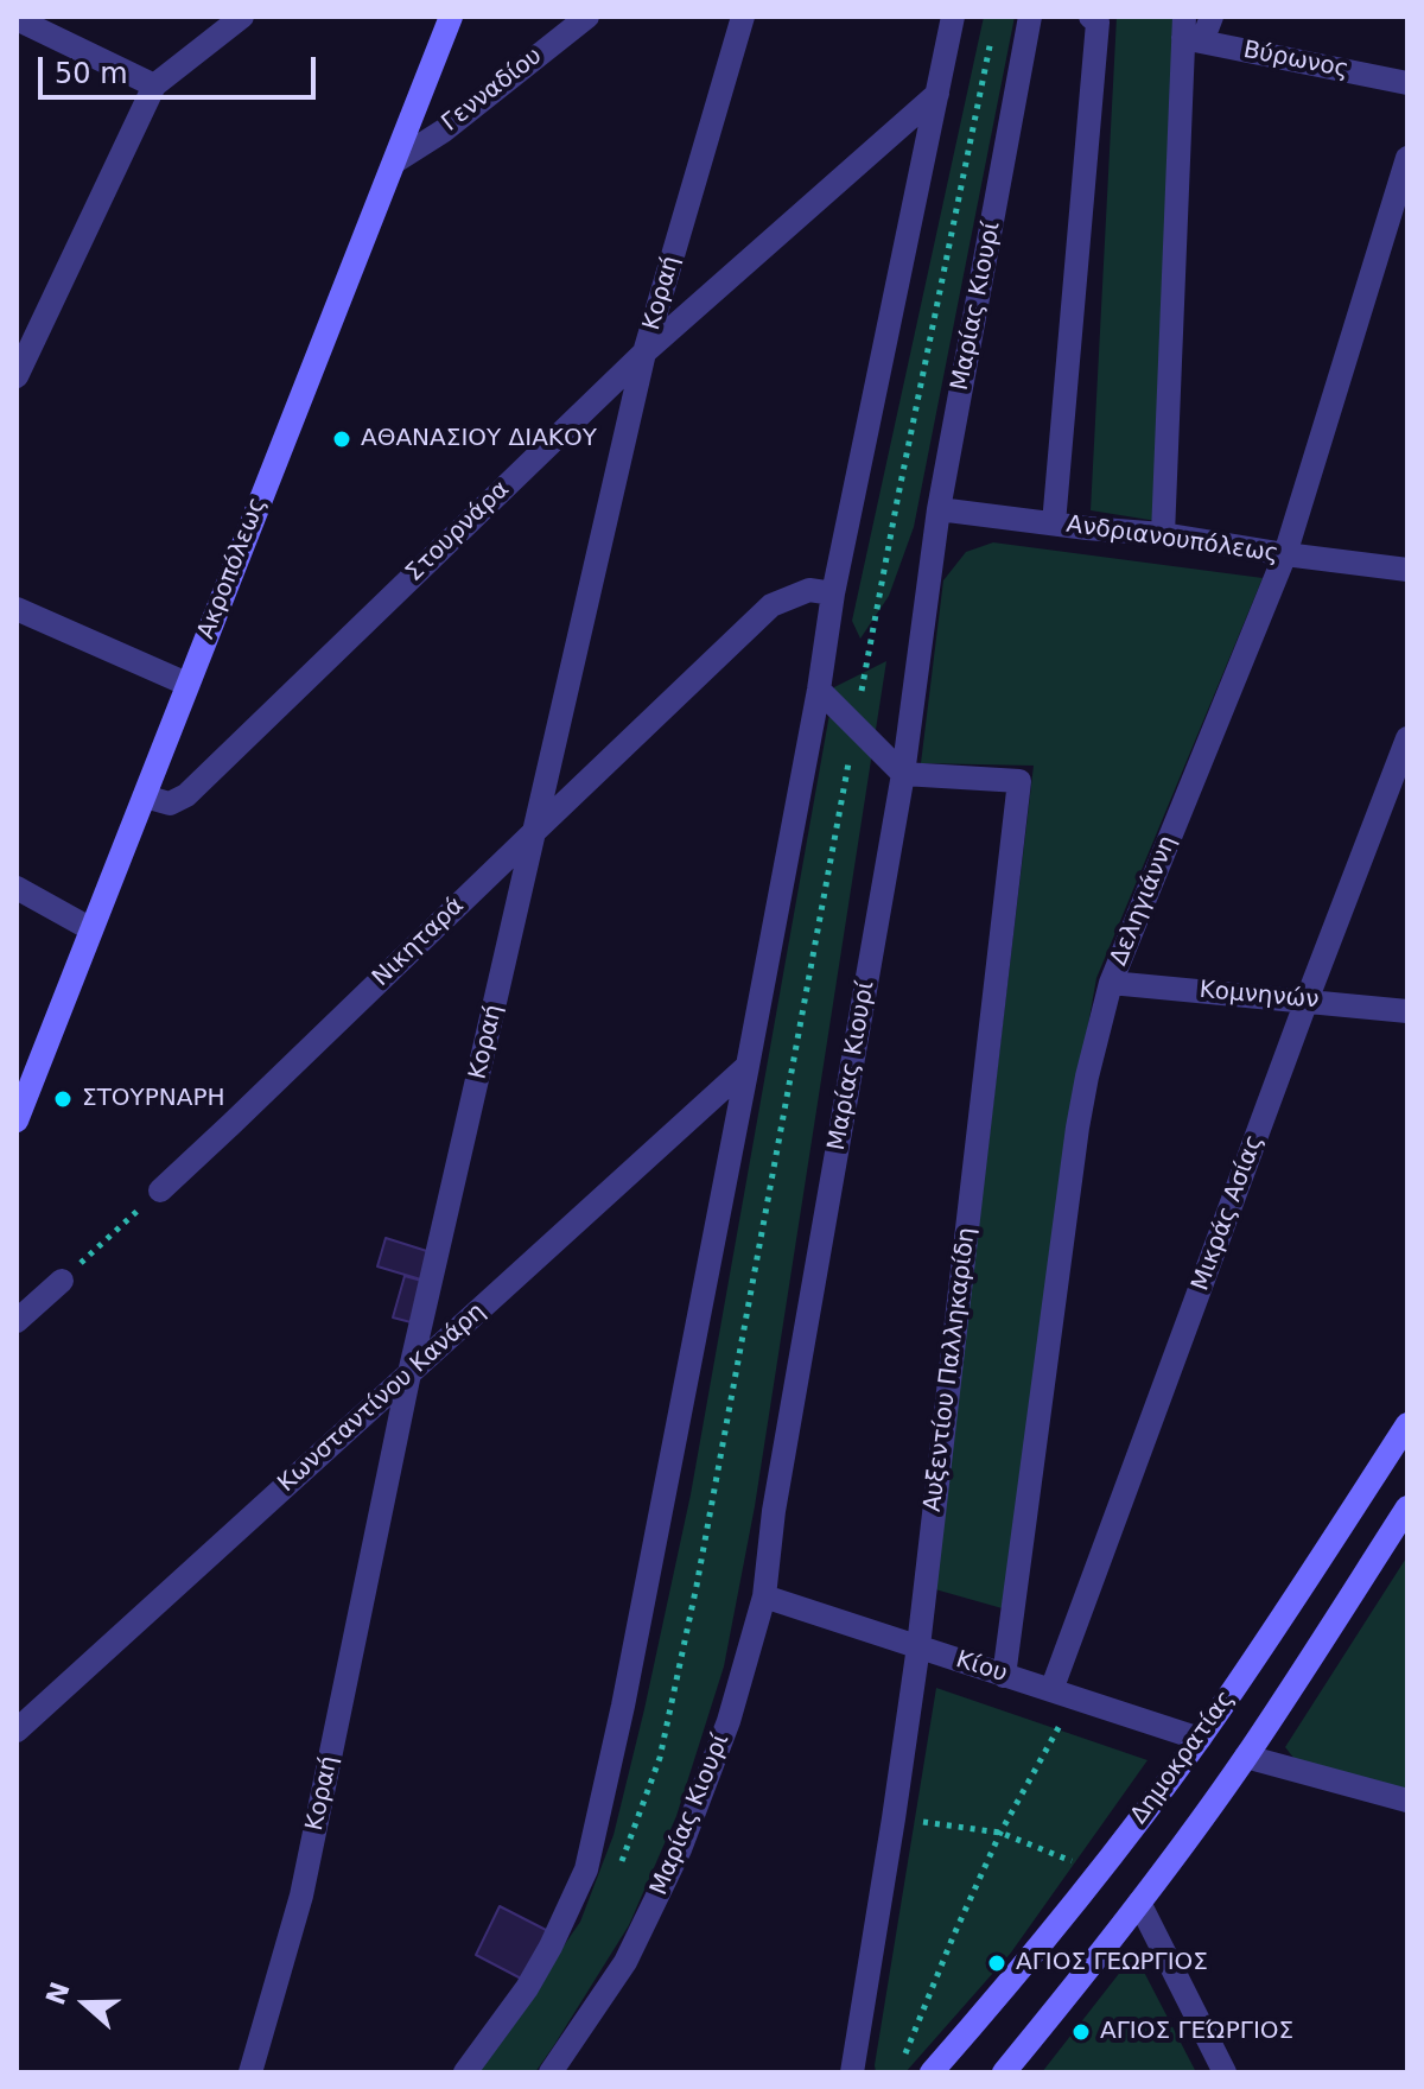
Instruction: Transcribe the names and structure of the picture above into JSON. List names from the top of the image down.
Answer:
{
  "streets": {
    "main road": ["Ακροπόλεως", "Δημοκρατίας"],
    "street": [
      "Βύρωνος",
      "Γενναδίου",
      "Κοραή",
      "Μαρίας Κιουρί",
      "Στουρνάρα",
      "Ανδριανουπόλεως",
      "Δεληγιάννη",
      "Νικηταρά",
      "Κομνηνών",
      "Μικράς Ασίας",
      "Αυξεντίου Παλληκαρίδη",
      "Κωνσταντίνου Κανάρη",
      "Κίου"
    ]
  },
  "crossings": [
    ["Γενναδίου", "Ακροπόλεως"],
    ["Κοραή", "Στουρνάρα"],
    ["Κοραή", "Νικηταρά"],
    ["Κοραή", "Κωνσταντίνου Κανάρη"],
    ["Μαρίας Κιουρί", "Ανδριανουπόλεως"],
    ["Μαρίας Κιουρί", "Αυξεντίου Παλληκαρίδη"],
    ["Μαρίας Κιουρί", "Κίου"],
    ["Στουρνάρα", "Ακροπόλεως"],
    ["Ανδριανουπόλεως", "Δεληγιάννη"],
    ["Δεληγιάννη", "Κομνηνών"],
    ["Δεληγιάννη", "Κίου"],
    ["Κομνηνών", "Μικράς Ασίας"],
    ["Μικράς Ασίας", "Κίου"],
    ["Αυξεντίου Παλληκαρίδη", "Κίου"],
    ["Κίου", "Δημοκρατίας"]
  ],
  "places": [
    "ΑΘΑΝΑΣΙΟΥ ΔΙΑΚΟΥ",
    "ΣΤΟΥΡΝΑΡΗ",
    "ΑΓΙΟΣ ΓΕΩΡΓΙΟΣ",
    "ΑΓΙΟΣ ΓΕΏΡΓΙΟΣ"
  ],
  "scale_bar": "50 m",
  "north": "left"
}
